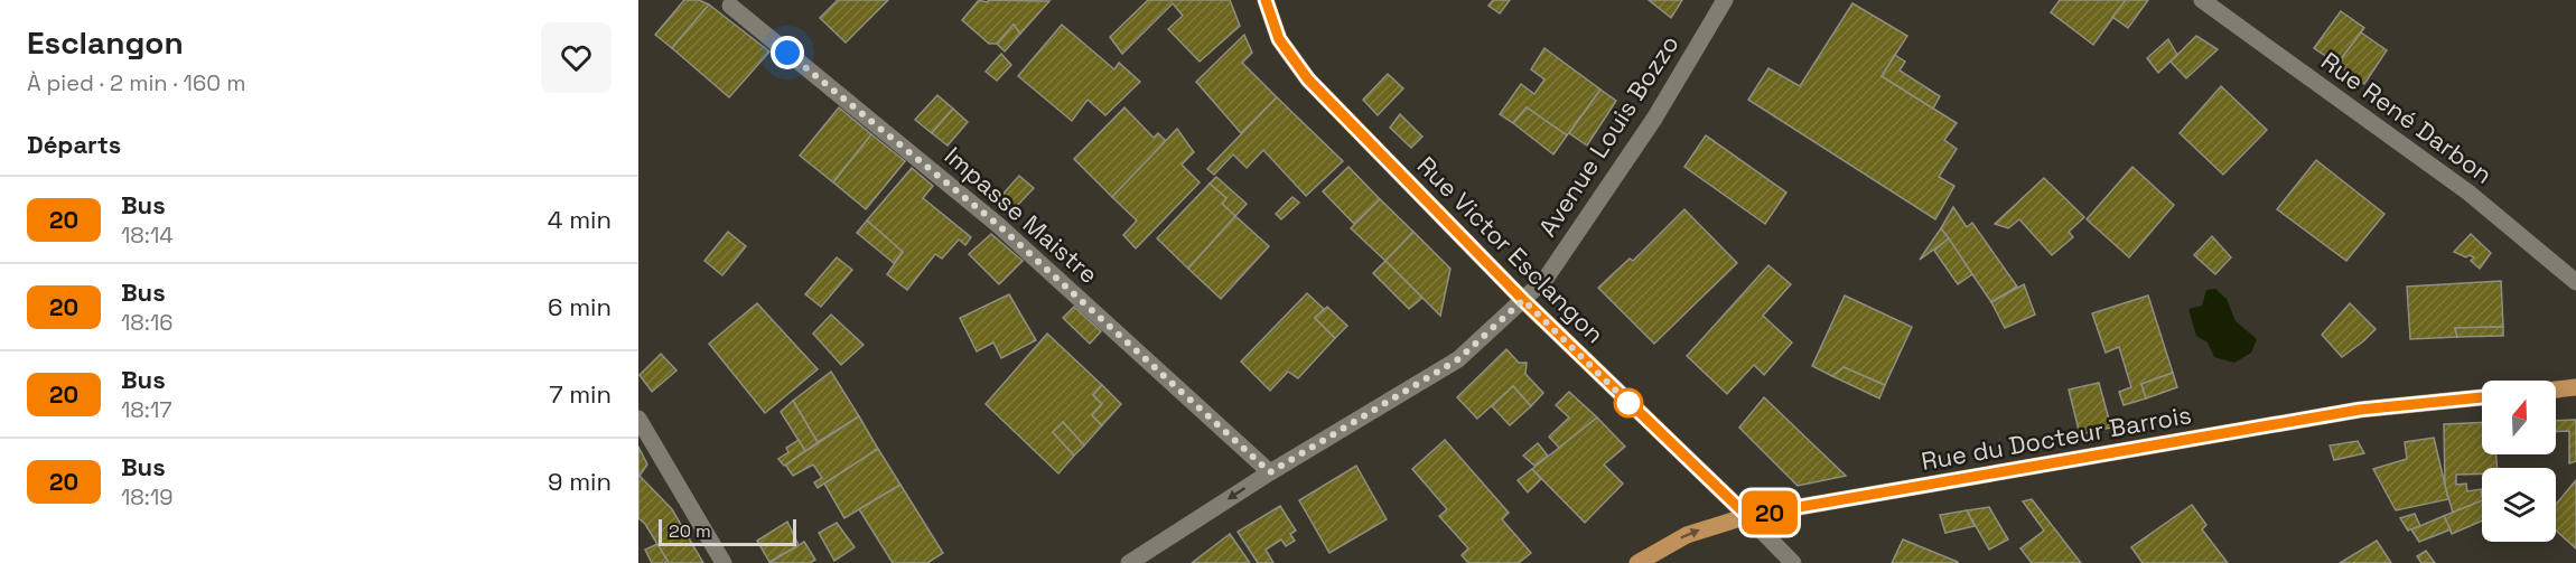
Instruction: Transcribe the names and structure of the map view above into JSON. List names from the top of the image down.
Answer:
{
  "streets": {
    "main road": ["Rue Victor Esclangon", "Rue du Docteur Barrois"],
    "street": ["Rue René Darbon", "Avenue Louis Bozzo", "Impasse Maistre"]
  },
  "crossings": [
    ["Avenue Louis Bozzo", "Impasse Maistre"],
    ["Avenue Louis Bozzo", "Rue Victor Esclangon"],
    ["Rue Victor Esclangon", "Rue du Docteur Barrois"]
  ],
  "lines": ["bus line 20"],
  "scale_bar": "20 m",
  "north": "top",
  "page": {
    "heading": [
      ["Esclangon", "À pied · 2 min · 160 m"],
      "Départs"
    ],
    "on_map": "20",
    "list": [
      {
        "mark": "20",
        "name": "Bus",
        "note": "18:14",
        "value": "4 min"
      },
      {
        "mark": "20",
        "name": "Bus",
        "note": "18:16",
        "value": "6 min"
      },
      {
        "mark": "20",
        "name": "Bus",
        "note": "18:17",
        "value": "7 min"
      },
      {
        "mark": "20",
        "name": "Bus",
        "note": "18:19",
        "value": "9 min"
      }
    ],
    "scale": "20 m"
  }
}
